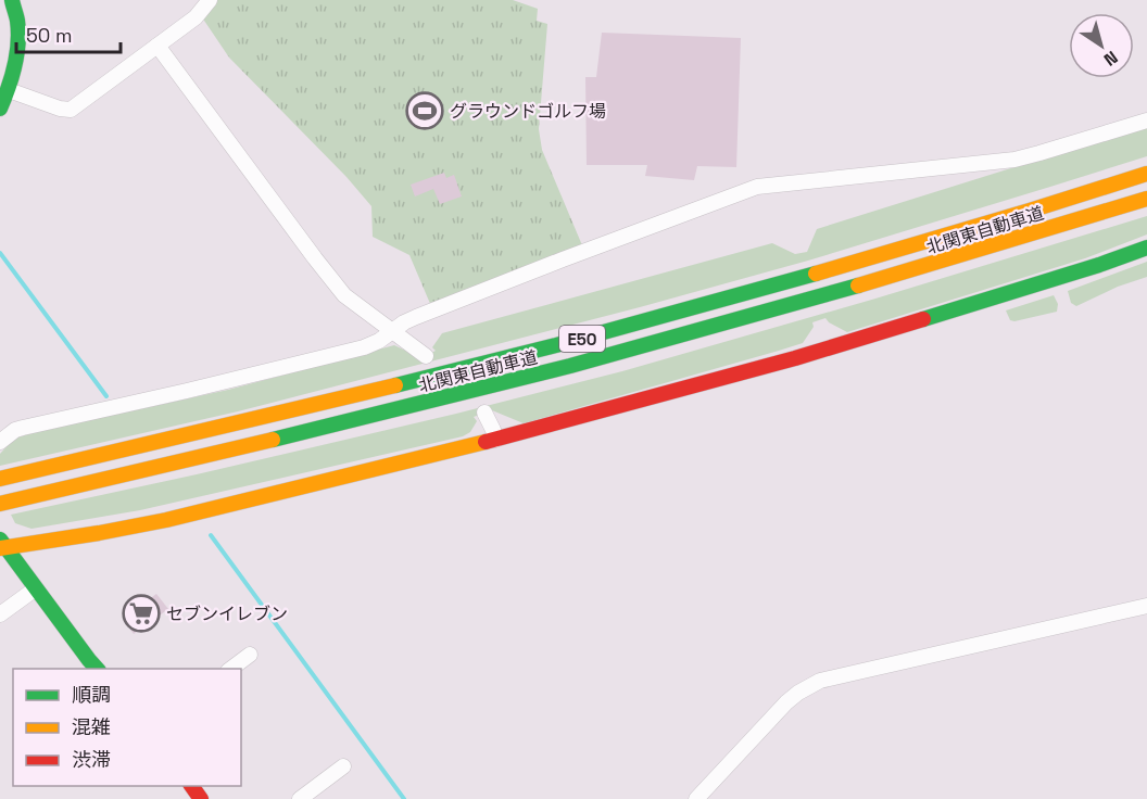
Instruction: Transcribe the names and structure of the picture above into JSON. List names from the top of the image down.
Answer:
{
  "streets": {
    "main road": ["北関東自動車道", "E50"]
  },
  "places": {
    "sports": ["グラウンドゴルフ場"],
    "supermarket": ["セブンイレブン"]
  },
  "legend": ["順調", "混雑", "渋滞"],
  "scale_bar": "50 m",
  "north": "bottom right"
}
